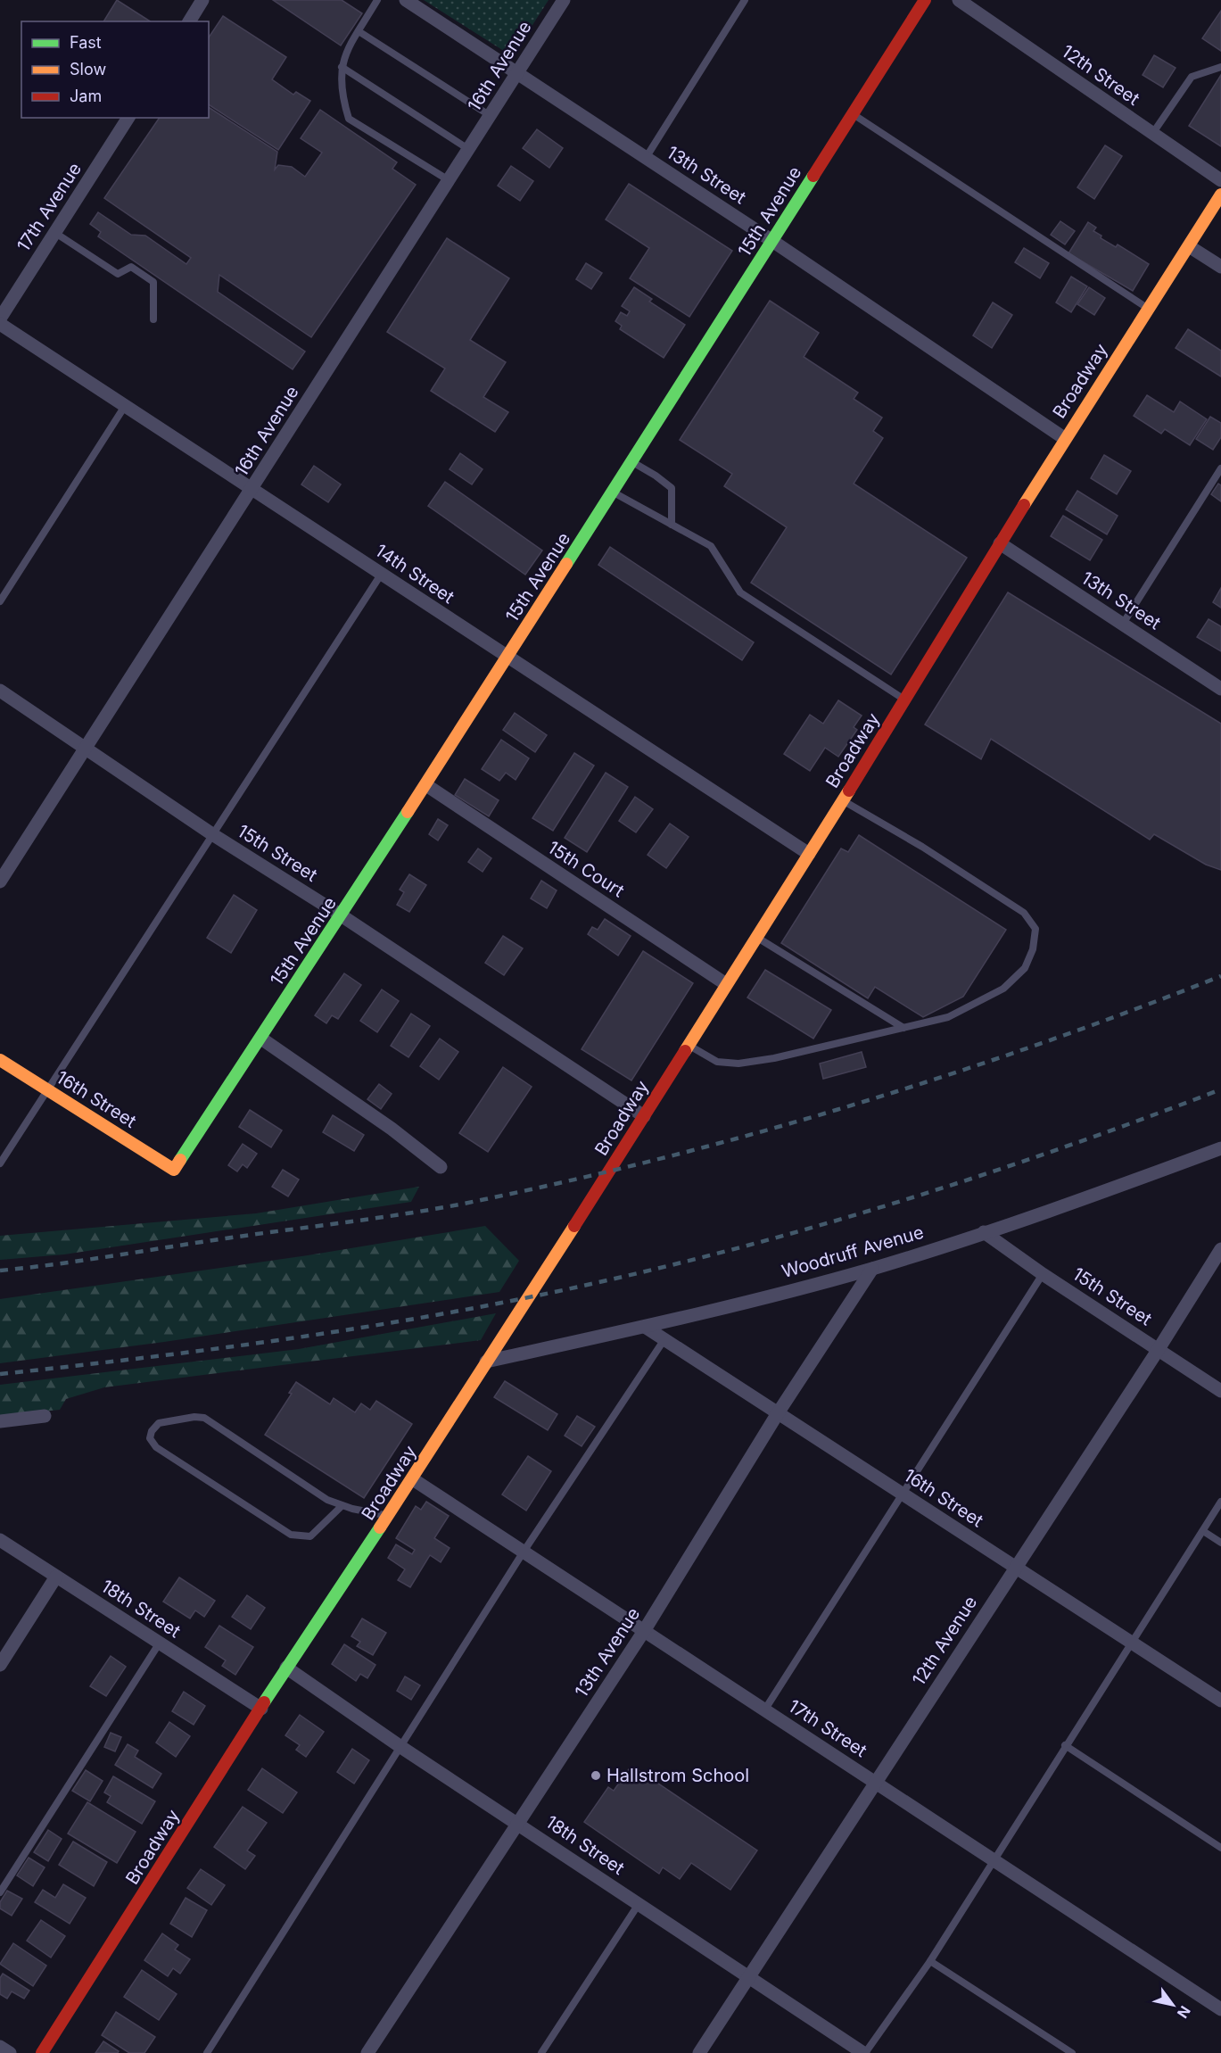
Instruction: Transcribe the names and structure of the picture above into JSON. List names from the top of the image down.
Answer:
{
  "streets": {
    "main road": ["15th Avenue", "Broadway", "16th Street"],
    "street": [
      "16th Avenue",
      "12th Street",
      "13th Street",
      "17th Avenue",
      "14th Street",
      "15th Street",
      "15th Court",
      "Woodruff Avenue",
      "18th Street",
      "12th Avenue",
      "13th Avenue",
      "17th Street"
    ]
  },
  "crossings": [
    ["16th Avenue", "13th Street"],
    ["16th Avenue", "14th Street"],
    ["16th Avenue", "15th Street"],
    ["13th Street", "15th Avenue"],
    ["13th Street", "Broadway"],
    ["15th Avenue", "14th Street"],
    ["15th Avenue", "15th Street"],
    ["15th Avenue", "15th Court"],
    ["15th Avenue", "16th Street"],
    ["Broadway", "14th Street"],
    ["Broadway", "15th Street"],
    ["Broadway", "15th Court"],
    ["Broadway", "Woodruff Avenue"],
    ["Broadway", "18th Street"],
    ["Broadway", "17th Street"],
    ["15th Street", "Woodruff Avenue"],
    ["15th Street", "12th Avenue"],
    ["16th Street", "Woodruff Avenue"],
    ["16th Street", "12th Avenue"],
    ["16th Street", "13th Avenue"],
    ["Woodruff Avenue", "13th Avenue"],
    ["18th Street", "12th Avenue"],
    ["18th Street", "13th Avenue"],
    ["12th Avenue", "17th Street"],
    ["13th Avenue", "17th Street"]
  ],
  "places": ["Hallstrom School"],
  "legend": ["Fast", "Slow", "Jam"],
  "north": "bottom right"
}
